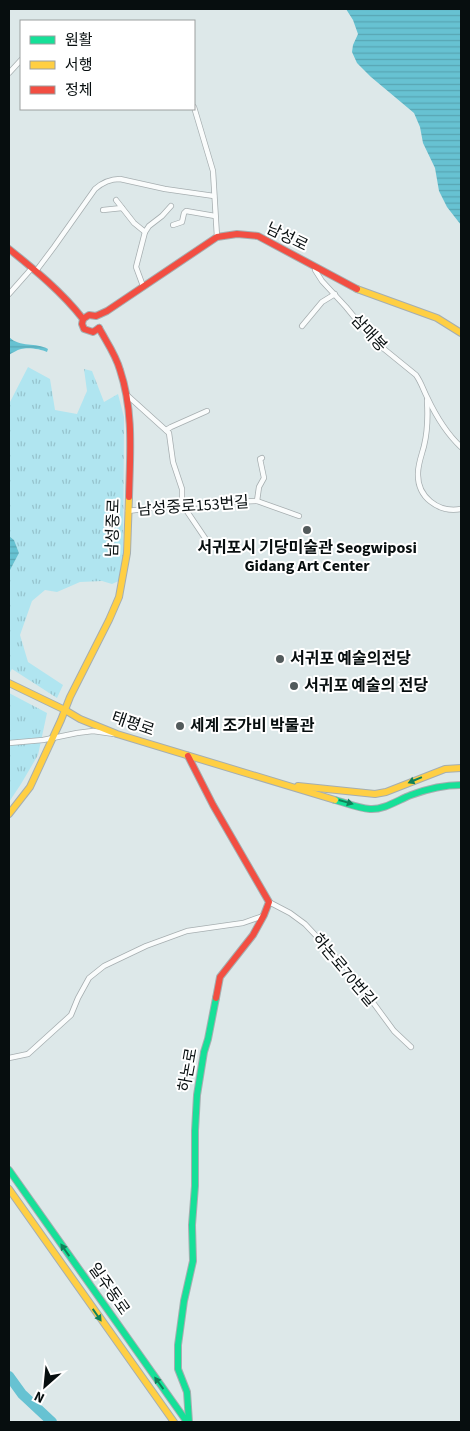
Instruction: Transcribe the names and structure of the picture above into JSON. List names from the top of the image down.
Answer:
{
  "streets": {
    "street": [
      "남성로",
      "삼매봉",
      "남성중로153번길",
      "남성중로",
      "태평로",
      "하논로70번길",
      "하논로",
      "일주동로"
    ]
  },
  "crossings": [
    ["남성로", "삼매봉"],
    ["남성로", "남성중로"],
    ["남성중로153번길", "남성중로"],
    ["남성중로", "태평로"],
    ["하논로70번길", "하논로"],
    ["하논로", "일주동로"]
  ],
  "places": [
    "서귀포시 기당미술관 Seogwiposi Gidang Art Center",
    "서귀포 예술의전당",
    "서귀포 예술의 전당",
    "세계 조가비 박물관"
  ],
  "legend": ["원활", "서행", "정체"],
  "north": "bottom left"
}
